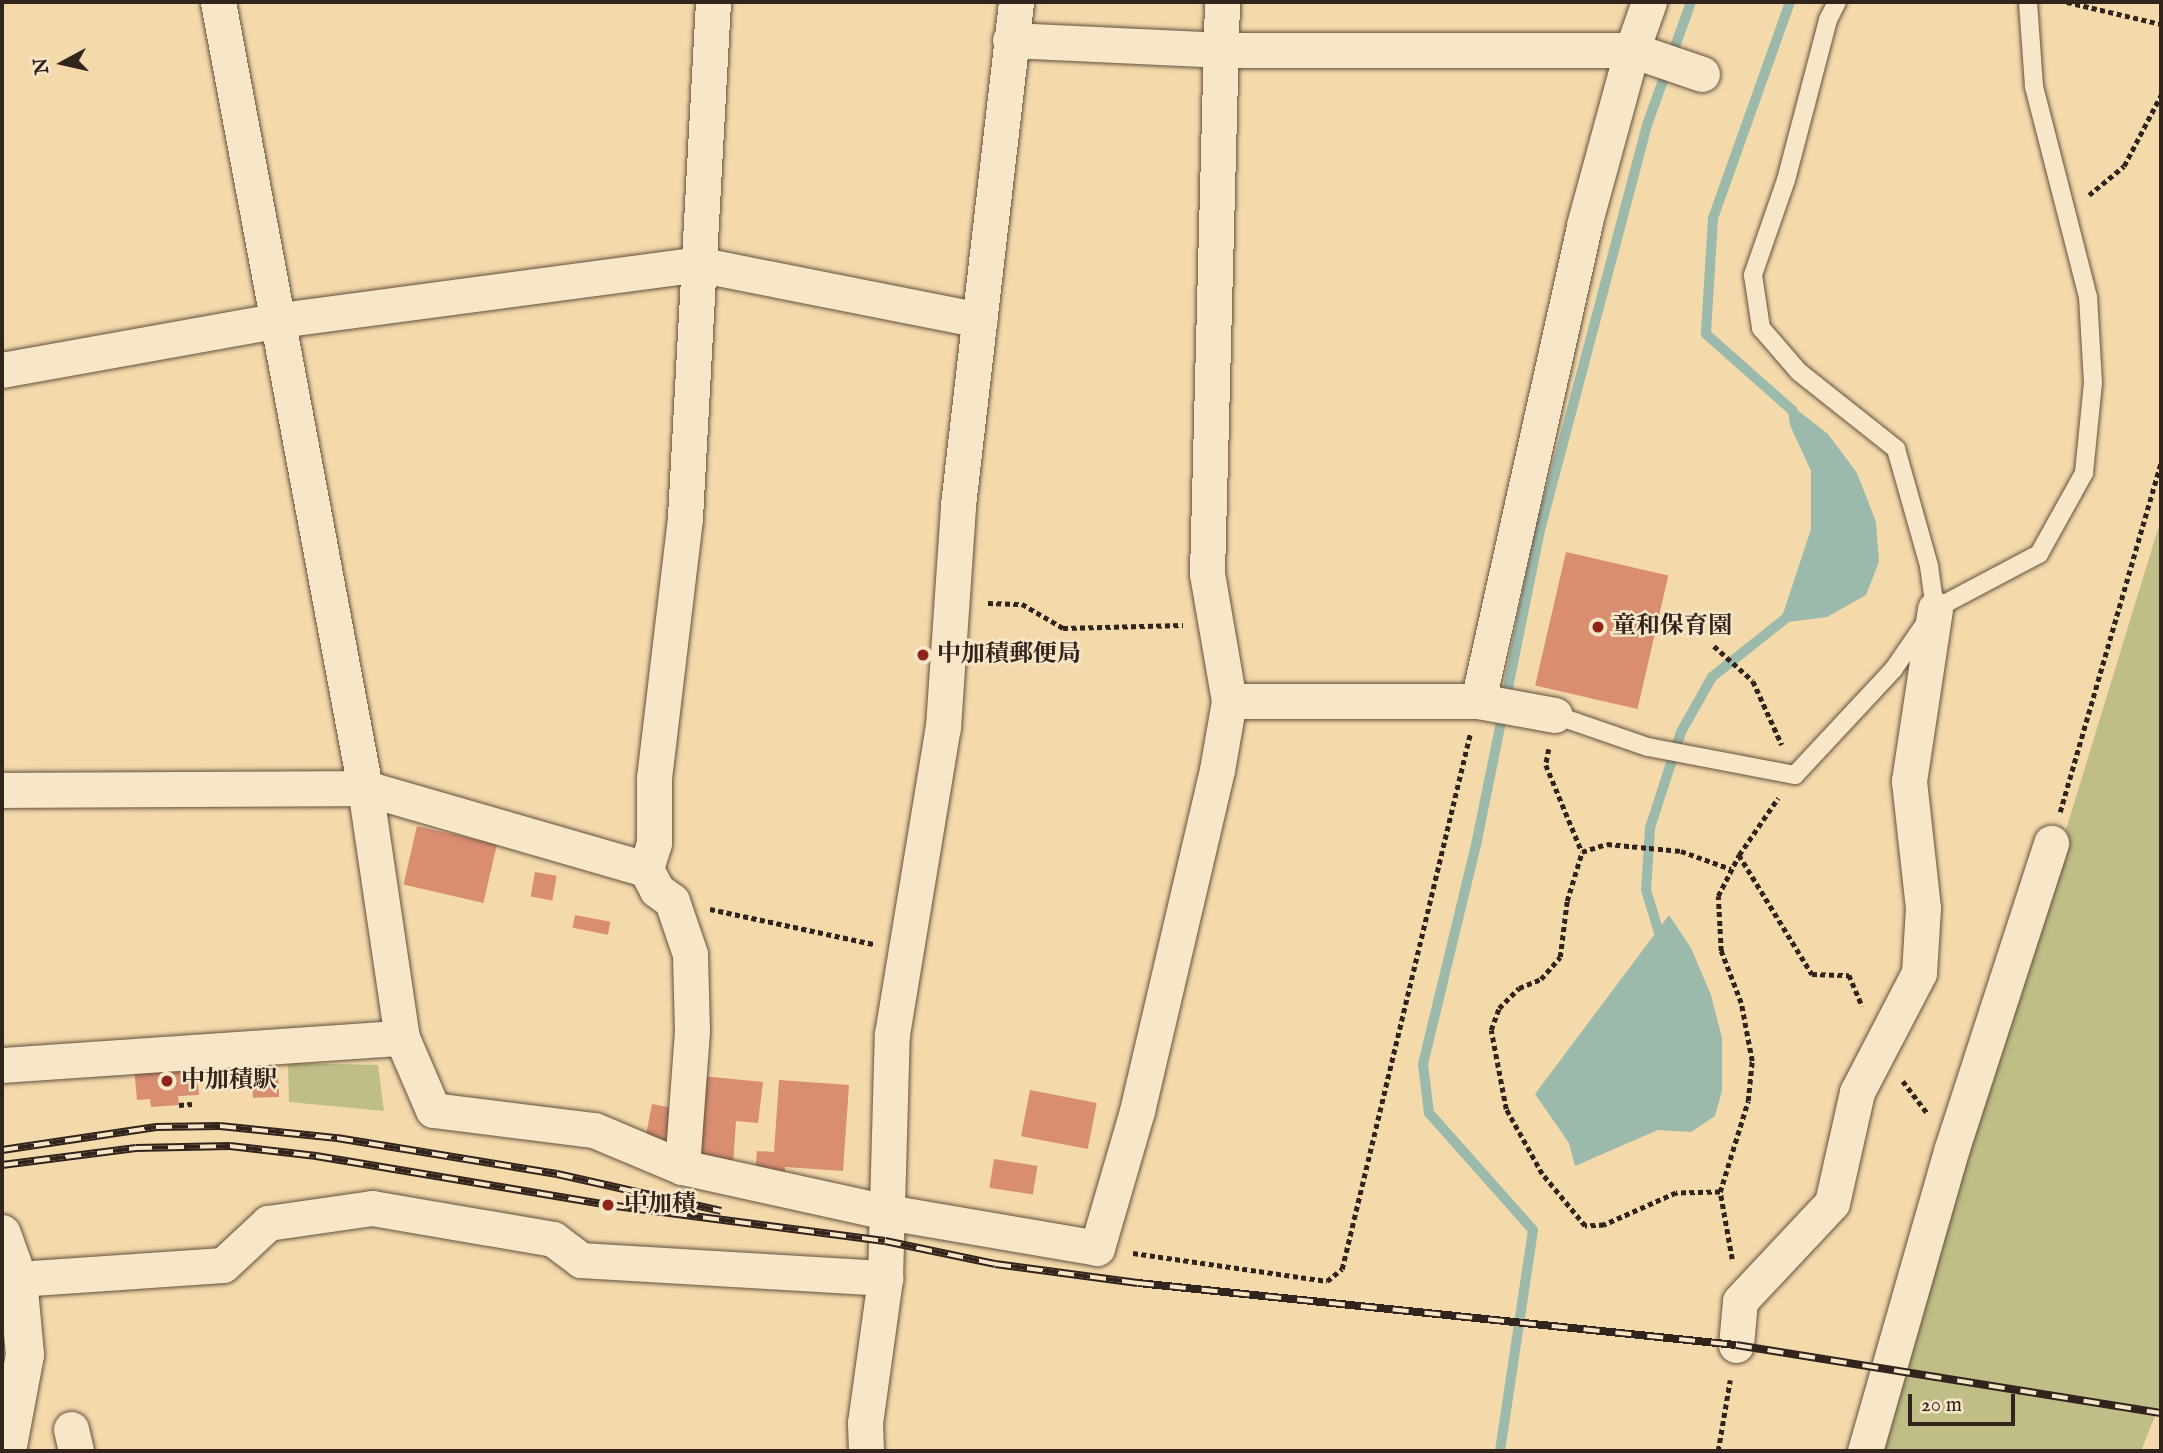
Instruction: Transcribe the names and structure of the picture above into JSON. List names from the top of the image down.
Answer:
{
  "places": [
    "童和保育園",
    "中加積郵便局",
    "中加積駅",
    "中加積"
  ],
  "scale_bar": "20 m",
  "north": "left"
}
